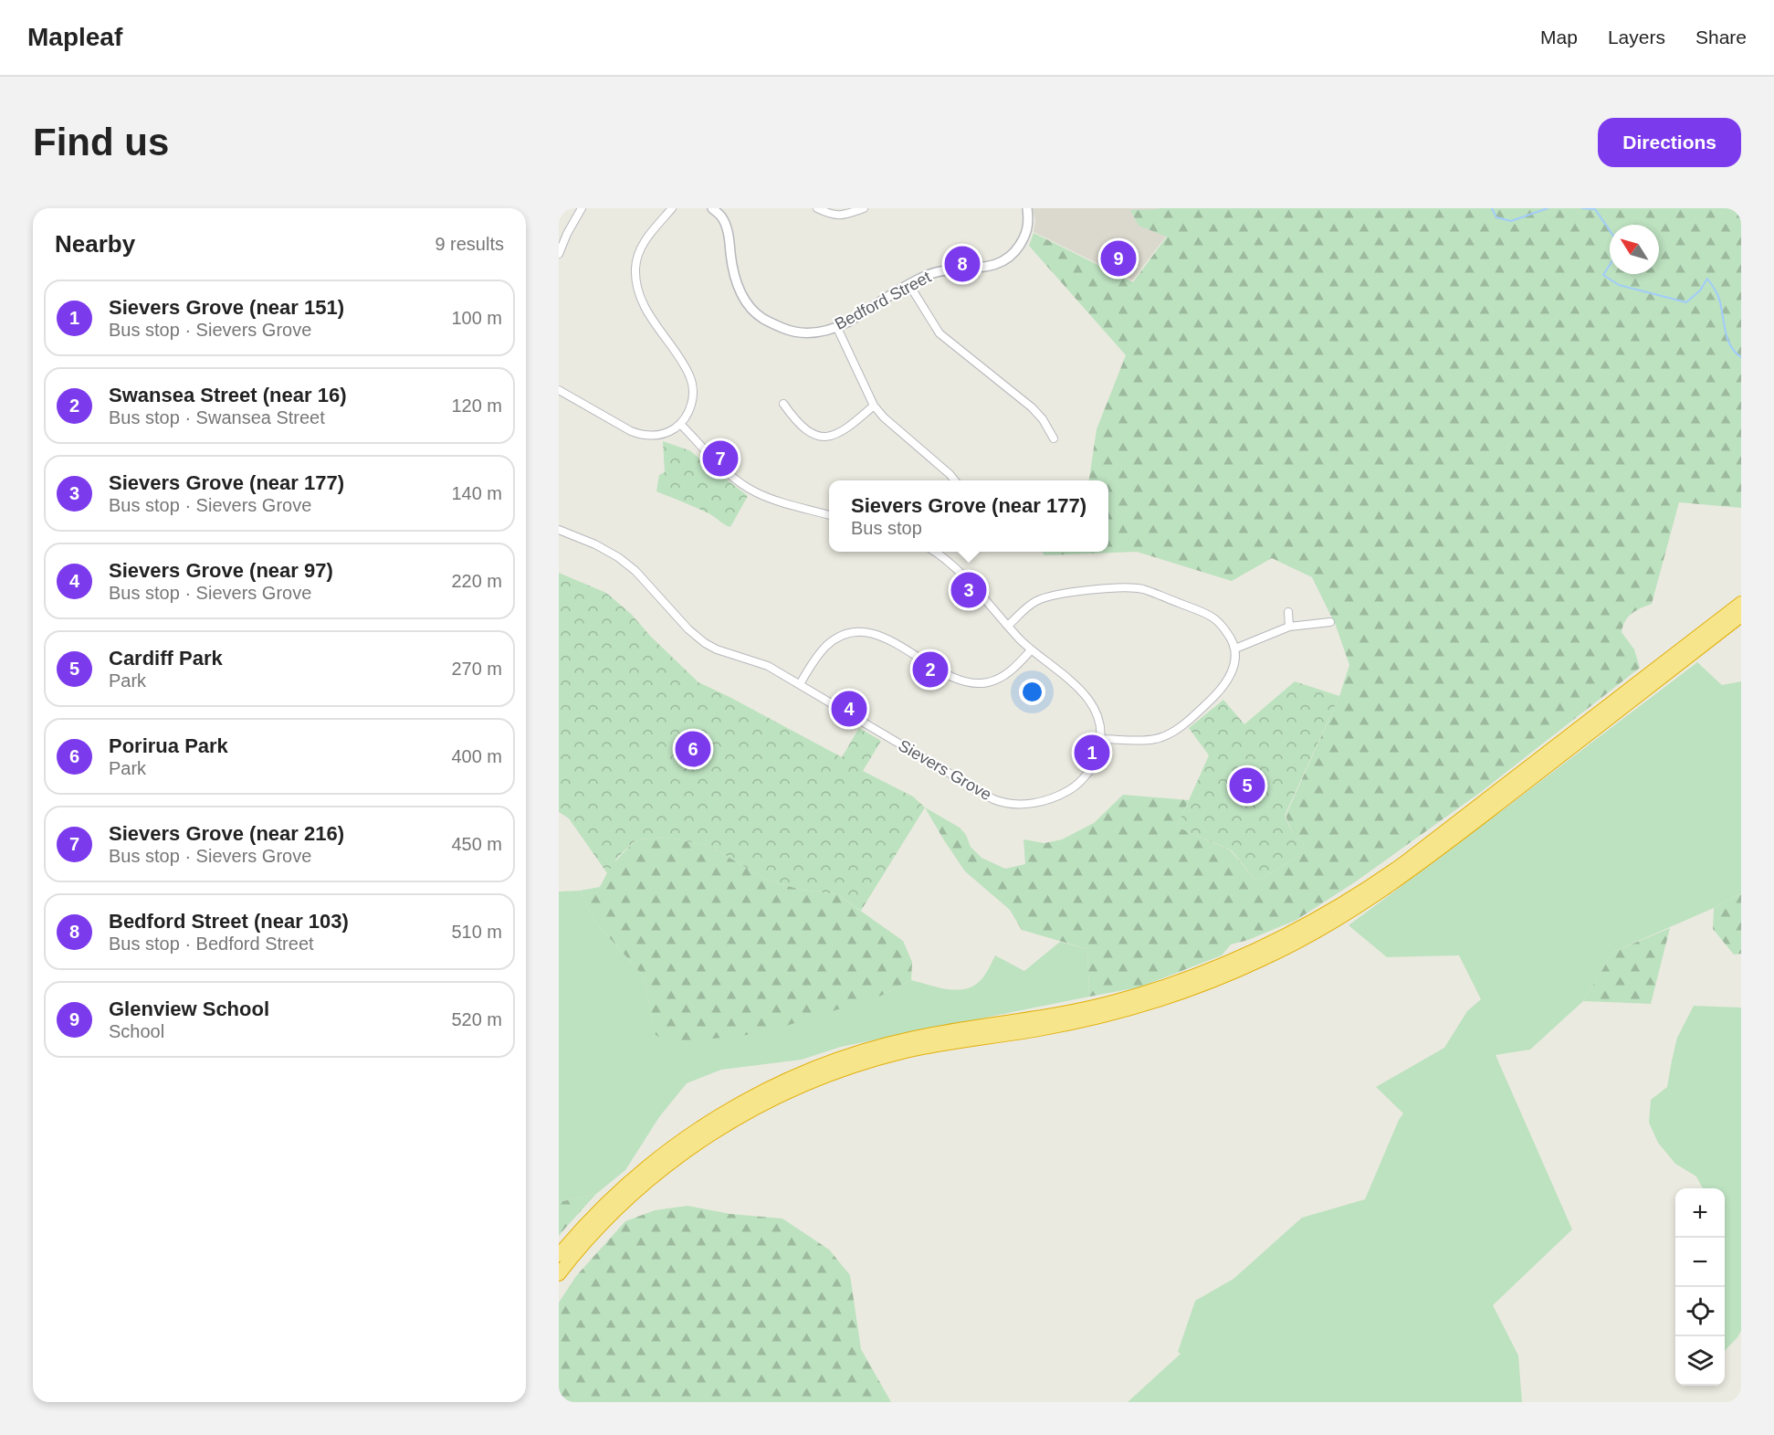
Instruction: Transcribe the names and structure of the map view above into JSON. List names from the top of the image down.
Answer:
{
  "streets": {
    "street": ["Bedford Street", "Sievers Grove"]
  },
  "north": "top left",
  "page": {
    "header": "Mapleaf",
    "nav": ["Map", "Layers", "Share"],
    "buttons": "Directions",
    "title": "Find us",
    "heading": ["Nearby", "9 results"],
    "pins": [
      "9",
      "8",
      "7",
      "3",
      "2",
      "4",
      "6",
      "1",
      "5"
    ],
    "list": [
      {
        "mark": "1",
        "name": "Sievers Grove (near 151)",
        "note": "Bus stop · Sievers Grove",
        "value": "100 m"
      },
      {
        "mark": "2",
        "name": "Swansea Street (near 16)",
        "note": "Bus stop · Swansea Street",
        "value": "120 m"
      },
      {
        "mark": "3",
        "name": "Sievers Grove (near 177)",
        "note": "Bus stop · Sievers Grove",
        "value": "140 m"
      },
      {
        "mark": "4",
        "name": "Sievers Grove (near 97)",
        "note": "Bus stop · Sievers Grove",
        "value": "220 m"
      },
      {
        "mark": "5",
        "name": "Cardiff Park",
        "note": "Park",
        "value": "270 m"
      },
      {
        "mark": "6",
        "name": "Porirua Park",
        "note": "Park",
        "value": "400 m"
      },
      {
        "mark": "7",
        "name": "Sievers Grove (near 216)",
        "note": "Bus stop · Sievers Grove",
        "value": "450 m"
      },
      {
        "mark": "8",
        "name": "Bedford Street (near 103)",
        "note": "Bus stop · Bedford Street",
        "value": "510 m"
      },
      {
        "mark": "9",
        "name": "Glenview School",
        "note": "School",
        "value": "520 m"
      }
    ],
    "popup": ["Sievers Grove (near 177)", "Bus stop"],
    "map_buttons": ["+", "−"]
  }
}
